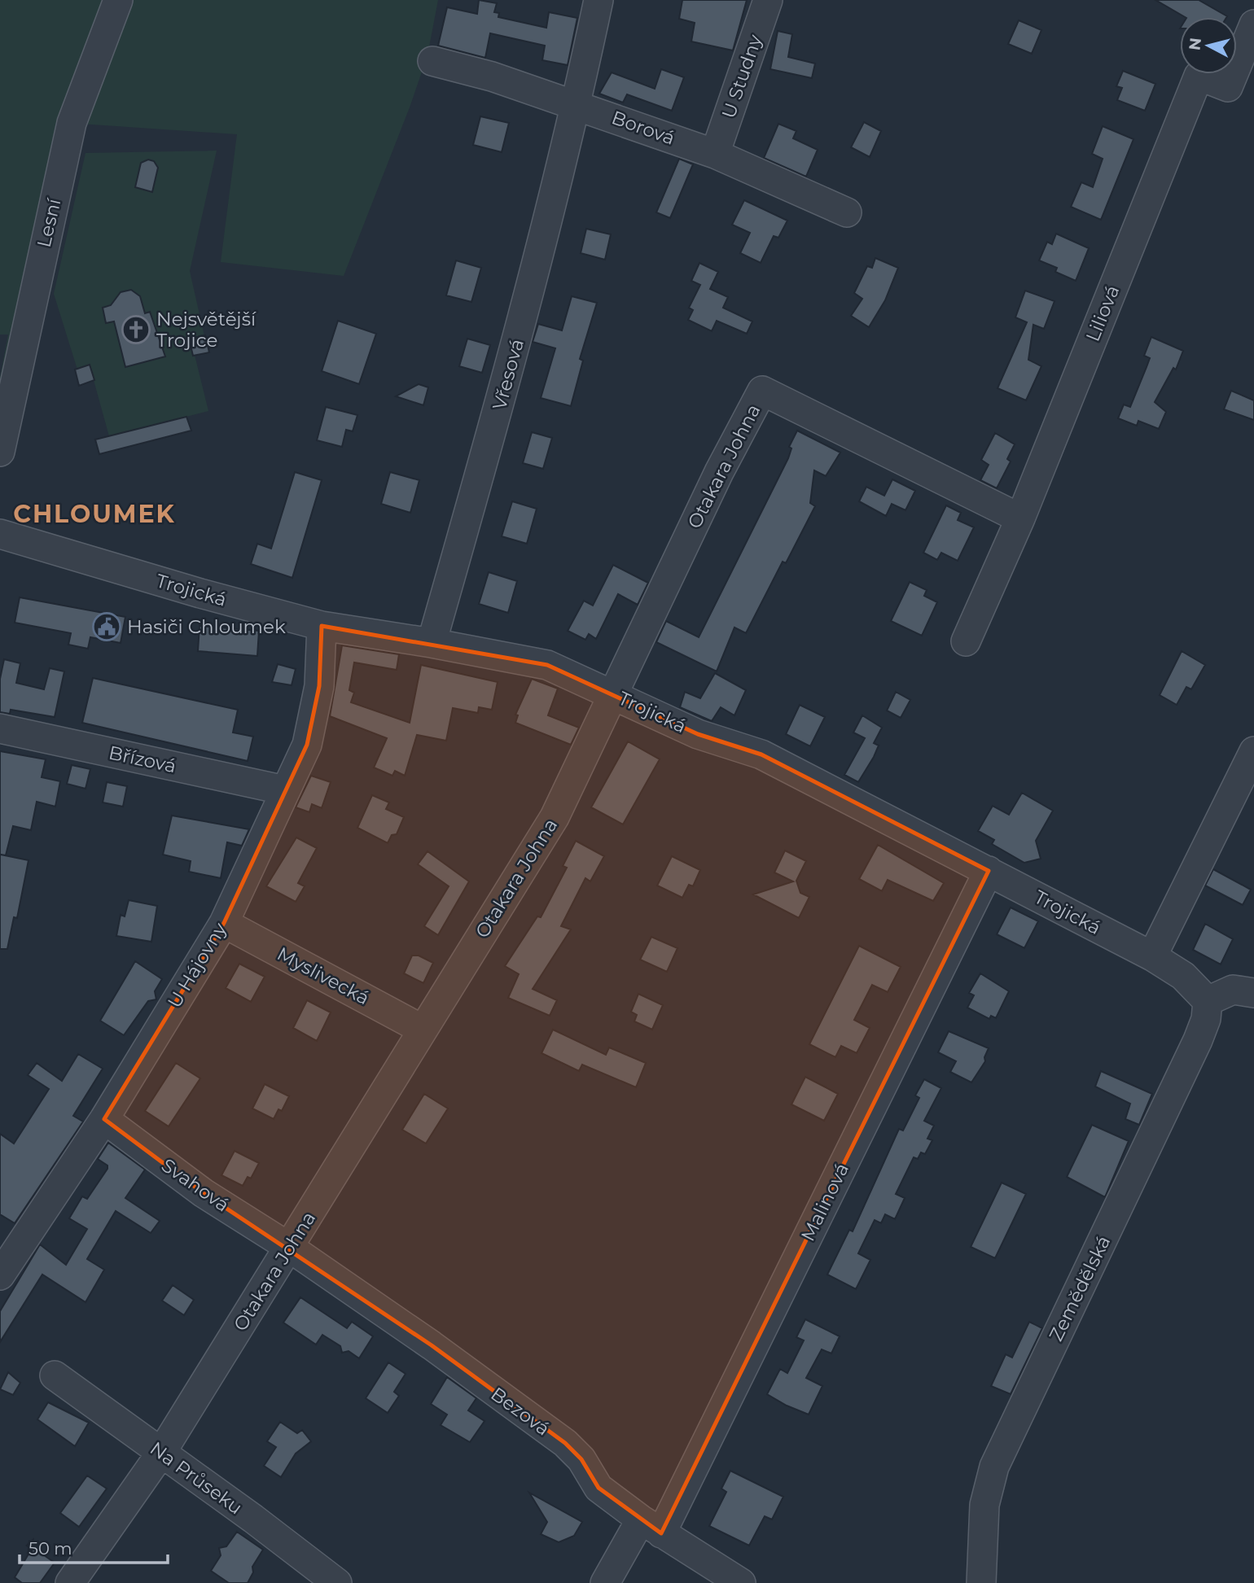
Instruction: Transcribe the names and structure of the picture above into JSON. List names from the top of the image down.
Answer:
{
  "streets": {
    "street": [
      "U Studny",
      "Borová",
      "Lesní",
      "Liliová",
      "Vřesová",
      "Otakara Johna",
      "Trojická",
      "Břízová",
      "U Hájovny",
      "Myslivecká",
      "Svahová",
      "Malinová",
      "Zemědělská",
      "Bezová",
      "Na Průseku"
    ]
  },
  "crossings": [
    ["U Studny", "Borová"],
    ["Borová", "Vřesová"],
    ["Liliová", "Otakara Johna"],
    ["Vřesová", "Trojická"],
    ["Otakara Johna", "Trojická"],
    ["Otakara Johna", "Myslivecká"],
    ["Otakara Johna", "Svahová"],
    ["Otakara Johna", "Bezová"],
    ["Otakara Johna", "Na Průseku"],
    ["Trojická", "U Hájovny"],
    ["Trojická", "Malinová"],
    ["Trojická", "Zemědělská"],
    ["Břízová", "U Hájovny"],
    ["U Hájovny", "Myslivecká"],
    ["U Hájovny", "Svahová"],
    ["Svahová", "Bezová"],
    ["Malinová", "Bezová"]
  ],
  "districts": ["CHLOUMEK"],
  "places": {
    "church": ["Nejsvětější Trojice"],
    "public building": ["Hasiči Chloumek"]
  },
  "scale_bar": "50 m",
  "north": "left"
}
